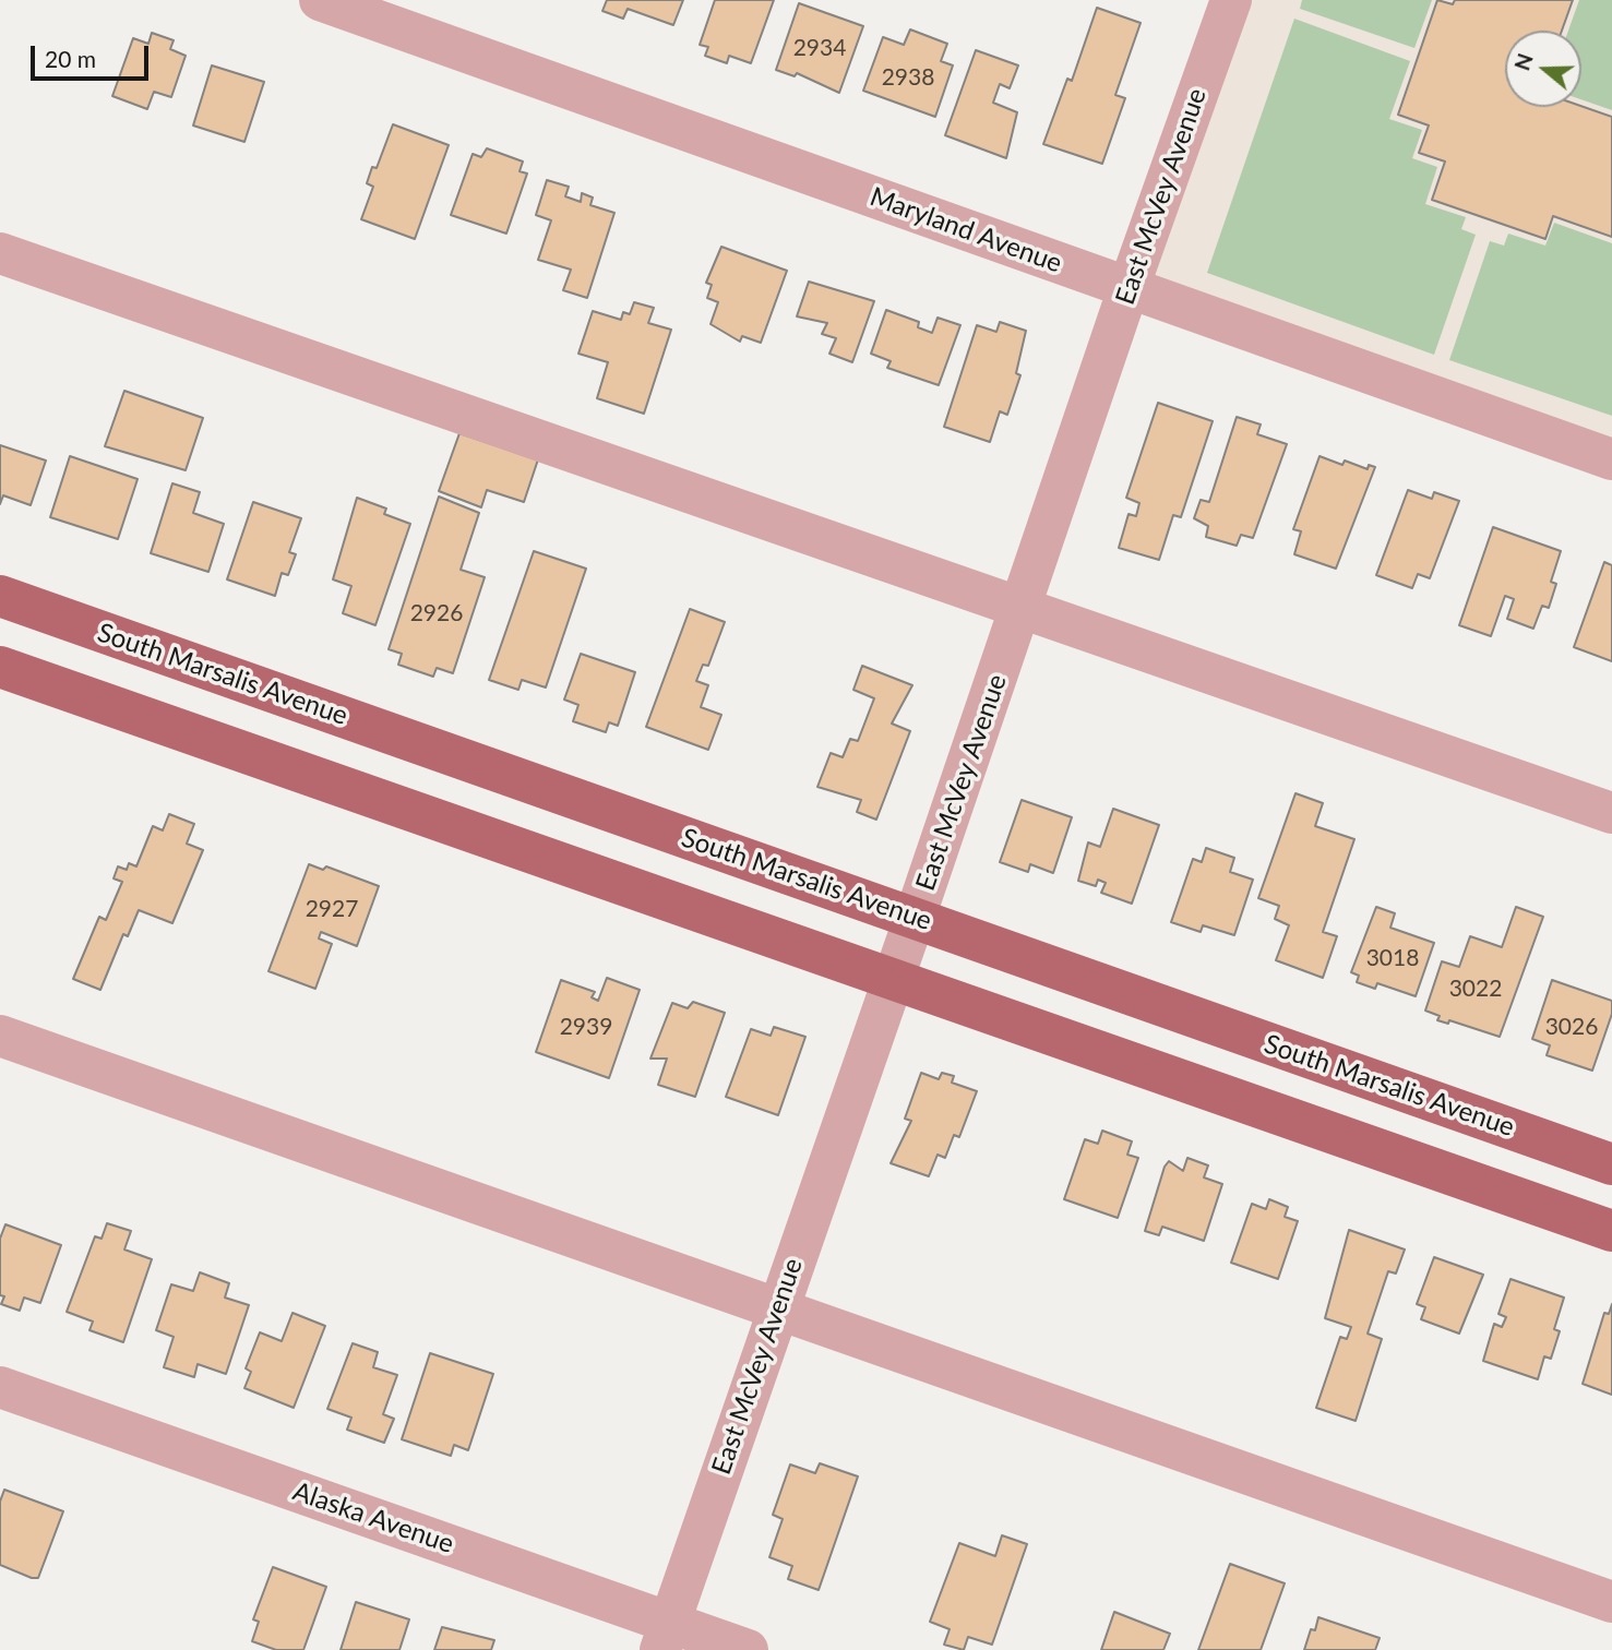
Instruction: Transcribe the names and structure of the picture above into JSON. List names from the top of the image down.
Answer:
{
  "streets": {
    "main road": ["South Marsalis Avenue"],
    "street": ["East McVey Avenue", "Maryland Avenue", "Alaska Avenue"]
  },
  "crossings": [
    ["East McVey Avenue", "Maryland Avenue"],
    ["East McVey Avenue", "South Marsalis Avenue"],
    ["East McVey Avenue", "Alaska Avenue"]
  ],
  "house_numbers": [
    "2934",
    "2938",
    "2926",
    "2927",
    "3018",
    "3022",
    "2939",
    "3026"
  ],
  "scale_bar": "20 m",
  "north": "left"
}
